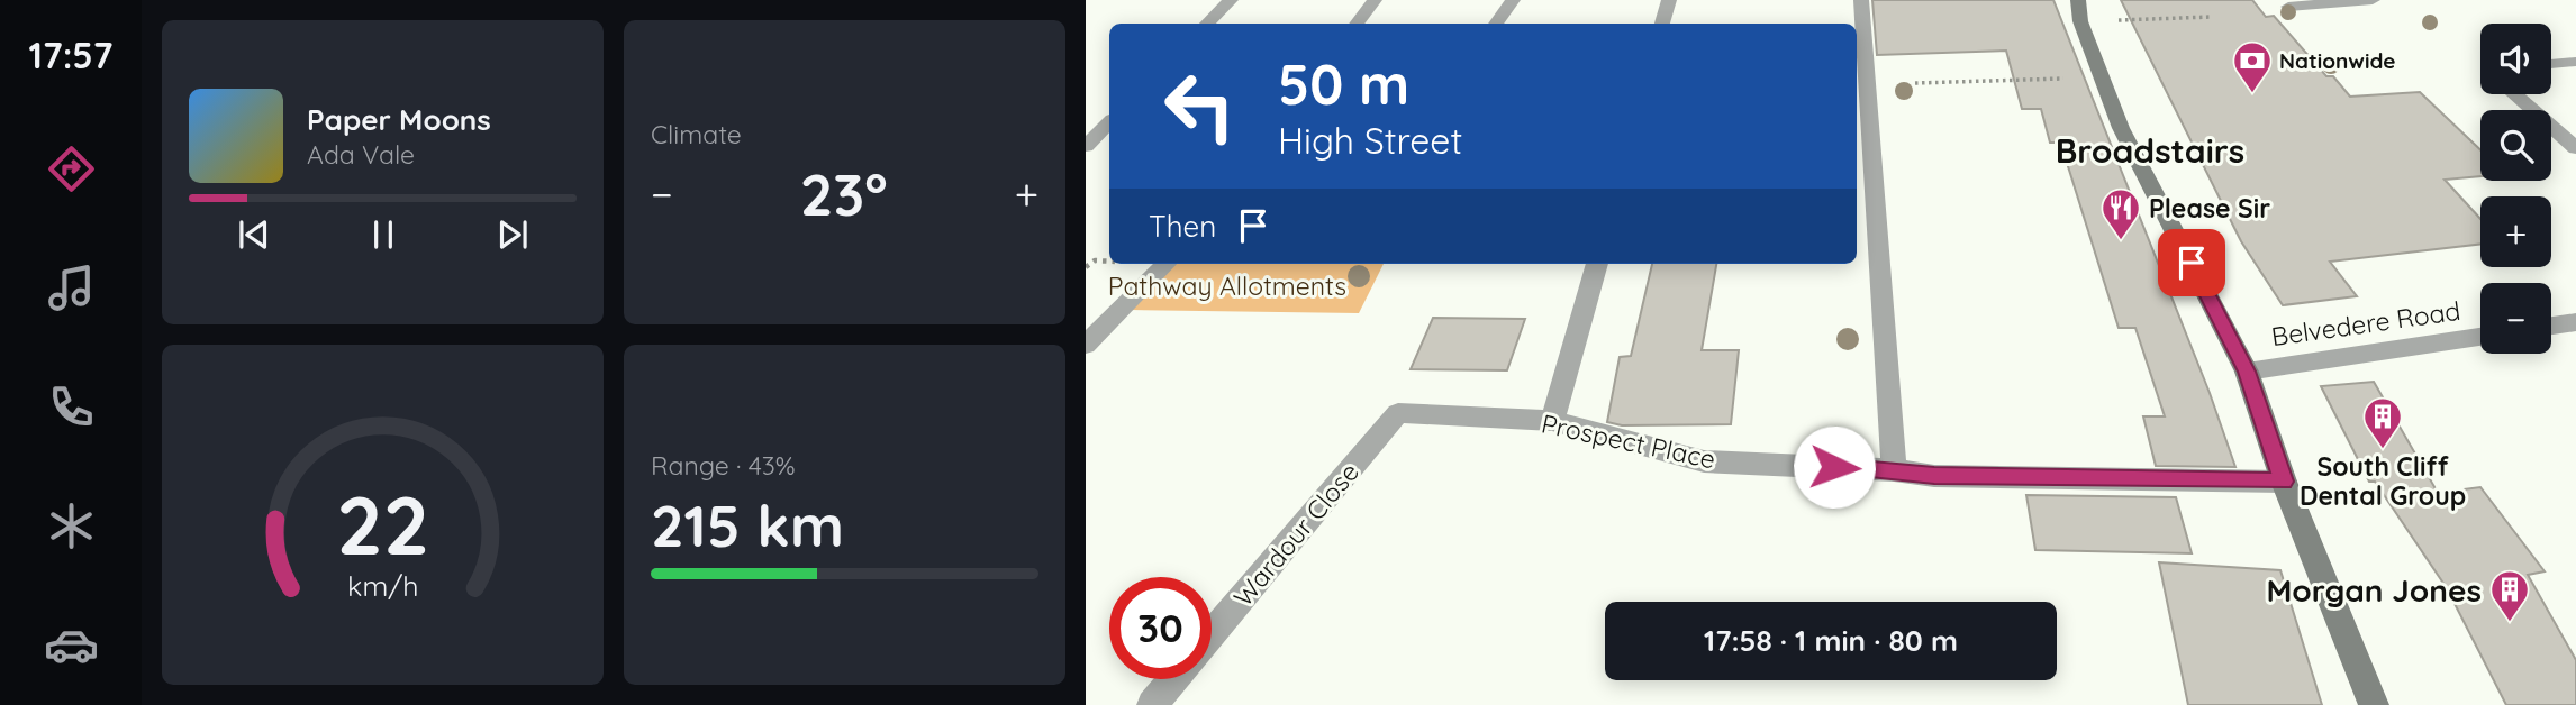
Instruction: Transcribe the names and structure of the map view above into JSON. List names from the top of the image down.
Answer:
{
  "streets": {
    "street": ["Belvedere Road", "Prospect Place", "Wardour Close"]
  },
  "crossings": [
    ["Prospect Place", "Wardour Close"]
  ],
  "districts": ["Broadstairs"],
  "parks": ["Pathway Allotments"],
  "places": {
    "bank": ["Nationwide"],
    "restaurant": ["Please Sir"],
    "building": ["South Cliff Dental Group", "Morgan Jones"]
  },
  "page": {
    "tabs": "17:57",
    "tile": [
      "Climate",
      ["Range · 43%", "215 km"]
    ],
    "map_buttons": ["+", "−"],
    "turn": ["50 m", "High Street"],
    "song": ["Paper Moons", "Ada Vale"],
    "heat": ["−", "23°", "+"],
    "then": "Then",
    "limit": "30",
    "trip": "17:58 · 1 min · 80 m",
    "gauge": ["22", "km/h"]
  }
}
